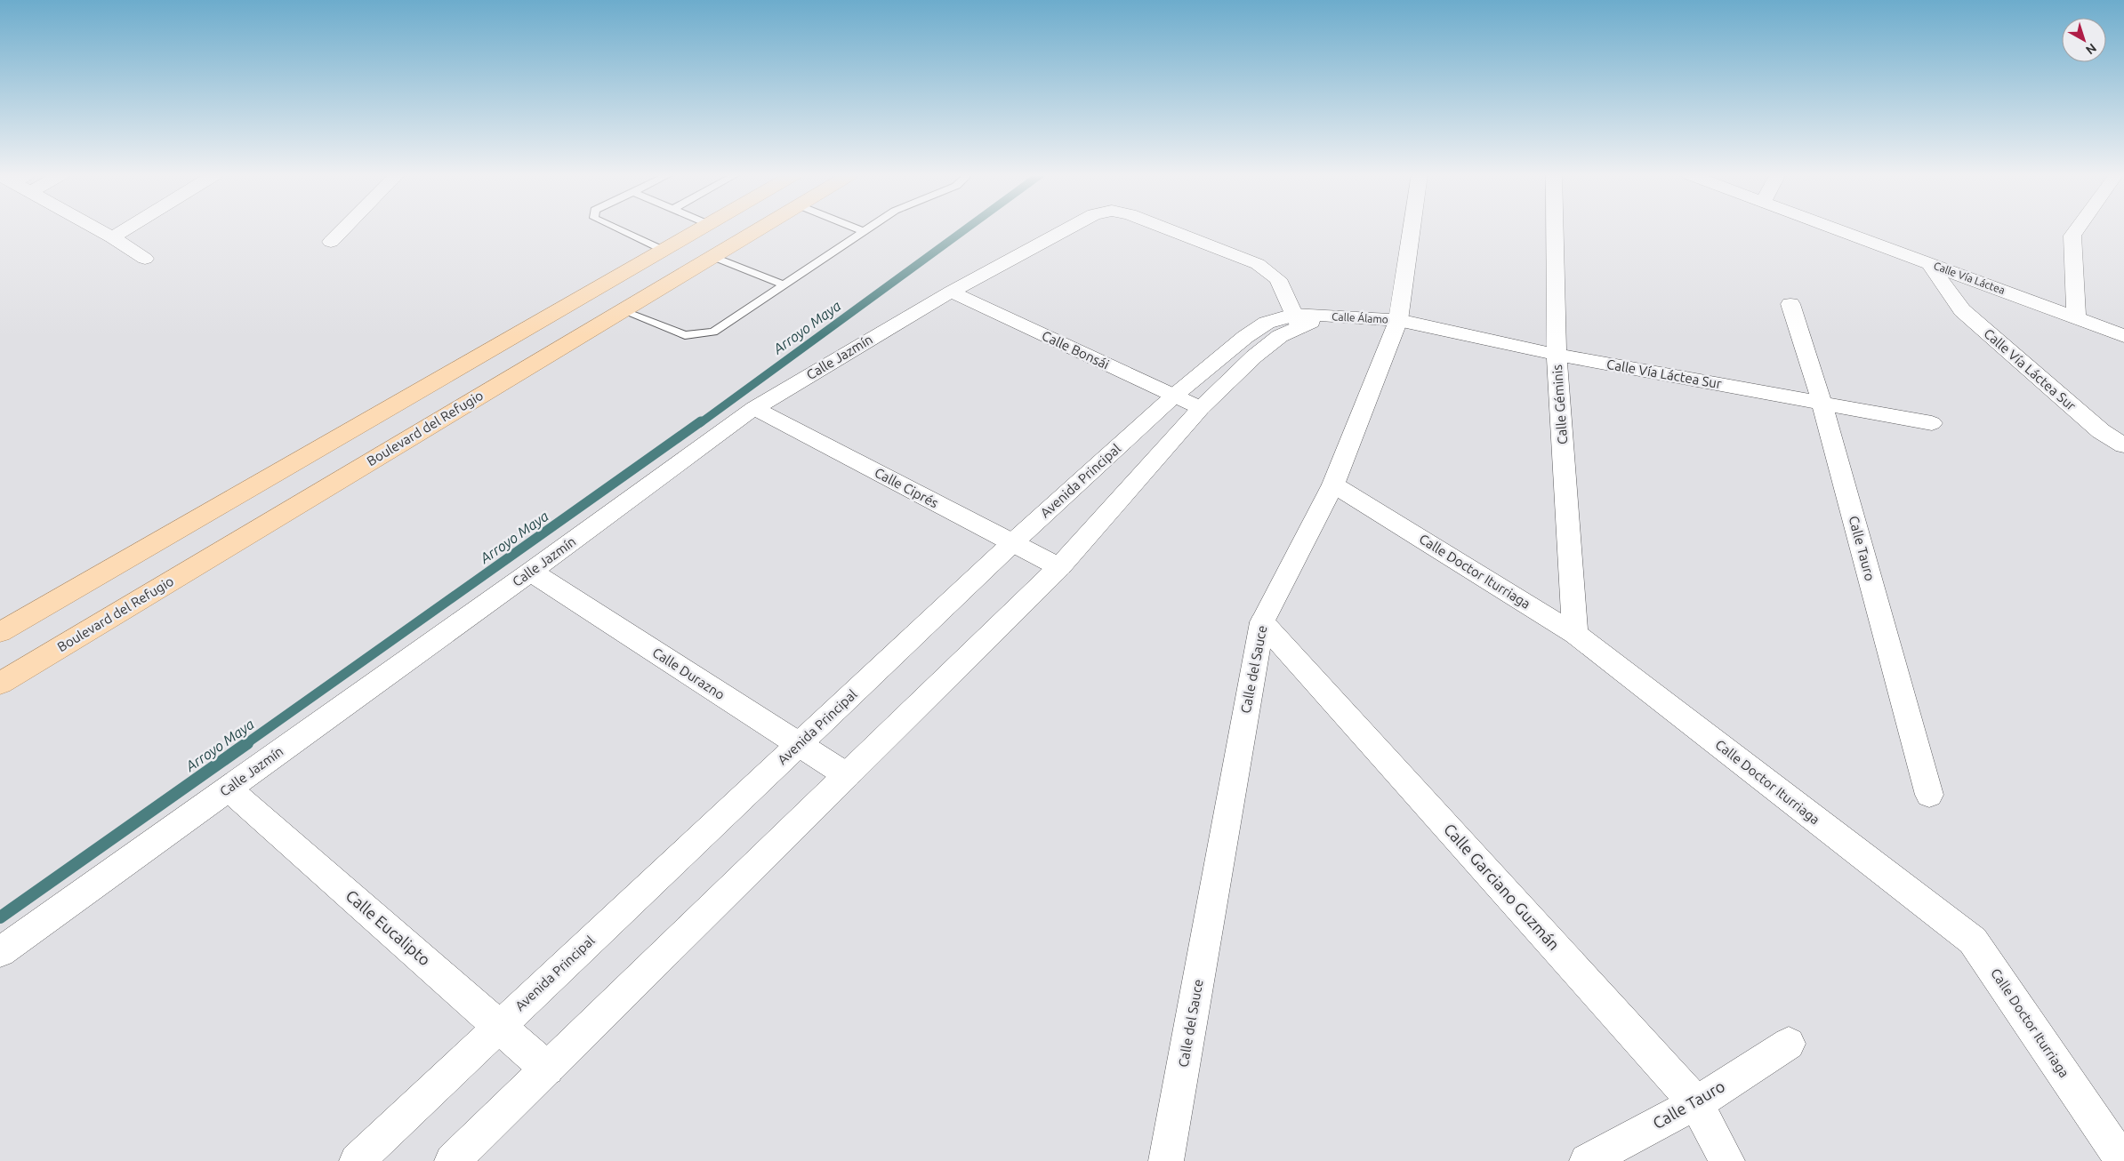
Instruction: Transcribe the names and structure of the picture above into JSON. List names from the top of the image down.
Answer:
{
  "streets": {
    "main road": ["Boulevard del Refugio"],
    "street": [
      "Calle Vía Láctea",
      "Calle Álamo",
      "Calle Bonsái",
      "Calle Jazmín",
      "Calle Vía Láctea Sur",
      "Calle Géminis",
      "Avenida Principal",
      "Calle Ciprés",
      "Calle Tauro",
      "Calle Doctor Iturriaga",
      "Calle del Sauce",
      "Calle Durazno",
      "Calle Garciano Guzmán",
      "Calle Eucalipto"
    ]
  },
  "crossings": [
    ["Calle Vía Láctea", "Calle Vía Láctea Sur"],
    ["Calle Álamo", "Calle Jazmín"],
    ["Calle Álamo", "Calle Vía Láctea Sur"],
    ["Calle Álamo", "Avenida Principal"],
    ["Calle Álamo", "Calle del Sauce"],
    ["Calle Bonsái", "Calle Jazmín"],
    ["Calle Bonsái", "Avenida Principal"],
    ["Calle Jazmín", "Avenida Principal"],
    ["Calle Jazmín", "Calle Ciprés"],
    ["Calle Jazmín", "Calle Durazno"],
    ["Calle Jazmín", "Calle Eucalipto"],
    ["Calle Vía Láctea Sur", "Calle Géminis"],
    ["Calle Vía Láctea Sur", "Calle Tauro"],
    ["Calle Vía Láctea Sur", "Calle del Sauce"],
    ["Calle Géminis", "Calle Doctor Iturriaga"],
    ["Avenida Principal", "Calle Ciprés"],
    ["Avenida Principal", "Calle Durazno"],
    ["Avenida Principal", "Calle Eucalipto"],
    ["Calle Tauro", "Calle Garciano Guzmán"],
    ["Calle Doctor Iturriaga", "Calle del Sauce"],
    ["Calle del Sauce", "Calle Garciano Guzmán"]
  ],
  "water": ["Arroyo Maya"],
  "north": "bottom right"
}
